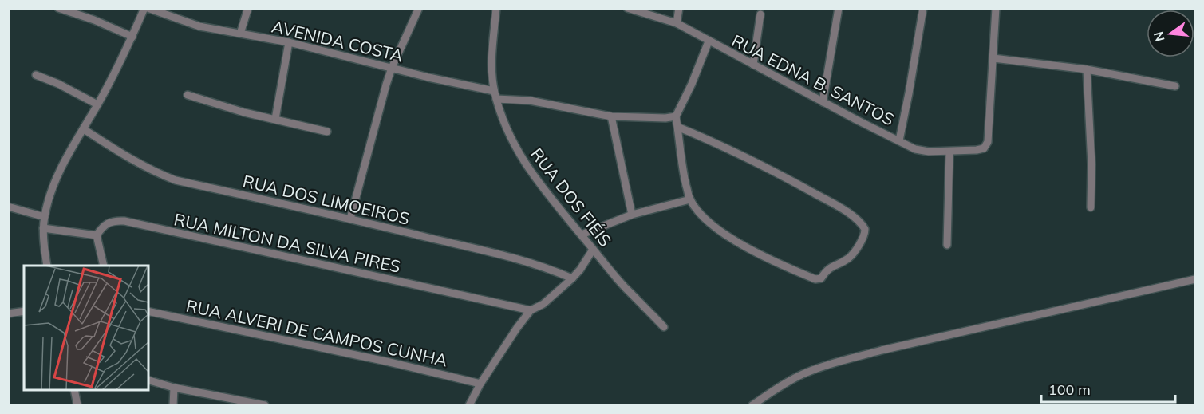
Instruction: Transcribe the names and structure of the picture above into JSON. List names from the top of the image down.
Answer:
{
  "streets": {
    "street": [
      "AVENIDA COSTA",
      "RUA EDNA B. SANTOS",
      "RUA DOS FIÉIS",
      "RUA DOS LIMOEIROS",
      "RUA MILTON DA SILVA PIRES",
      "RUA ALVERI DE CAMPOS CUNHA"
    ]
  },
  "crossings": [
    ["AVENIDA COSTA", "RUA DOS FIÉIS"]
  ],
  "scale_bar": "100 m",
  "north": "left"
}
